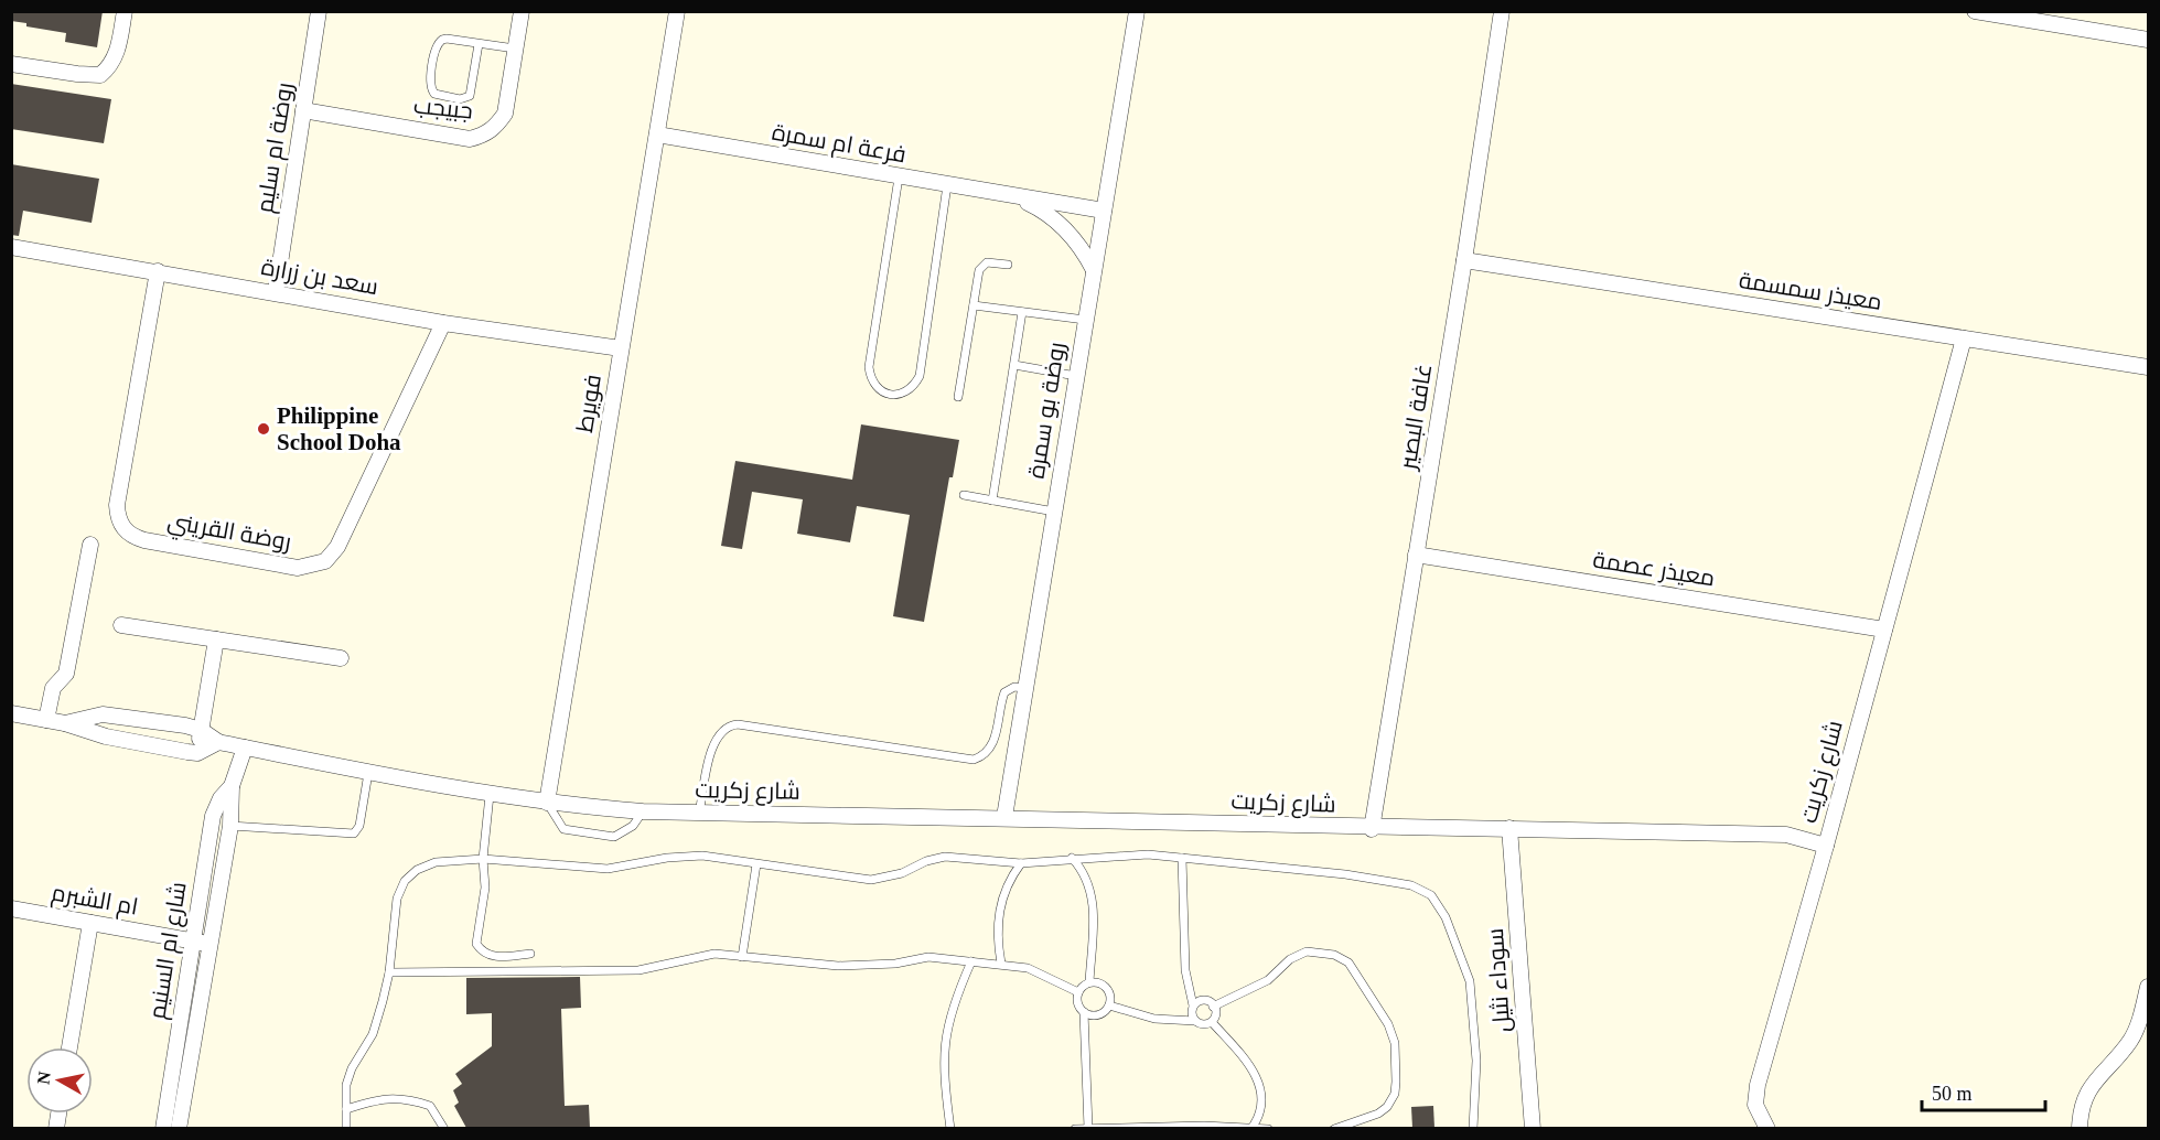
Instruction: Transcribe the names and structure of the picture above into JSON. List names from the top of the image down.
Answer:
{
  "streets": {
    "street": [
      "جبيجب",
      "فرعة ام سمرة",
      "روضة ام سليم",
      "سعد بن زرارة",
      "معيذر سمسمة",
      "فويرط",
      "روضة بو سمرة",
      "غافة البصير",
      "روضة القريني",
      "معيذر عصمة",
      "شارع زكريت",
      "ام الشبرم",
      "شارع ام السنيم",
      "سوداء نثيل"
    ]
  },
  "crossings": [
    ["جبيجب", "روضة ام سليم"],
    ["فرعة ام سمرة", "فويرط"],
    ["فرعة ام سمرة", "روضة بو سمرة"],
    ["روضة ام سليم", "سعد بن زرارة"],
    ["سعد بن زرارة", "فويرط"],
    ["سعد بن زرارة", "روضة القريني"],
    ["معيذر سمسمة", "غافة البصير"],
    ["معيذر سمسمة", "شارع زكريت"],
    ["فويرط", "شارع زكريت"],
    ["روضة بو سمرة", "شارع زكريت"],
    ["غافة البصير", "معيذر عصمة"],
    ["غافة البصير", "شارع زكريت"],
    ["معيذر عصمة", "شارع زكريت"],
    ["شارع زكريت", "شارع ام السنيم"],
    ["شارع زكريت", "سوداء نثيل"],
    ["ام الشبرم", "شارع ام السنيم"]
  ],
  "places": ["Philippine School Doha"],
  "scale_bar": "50 m",
  "north": "left"
}
